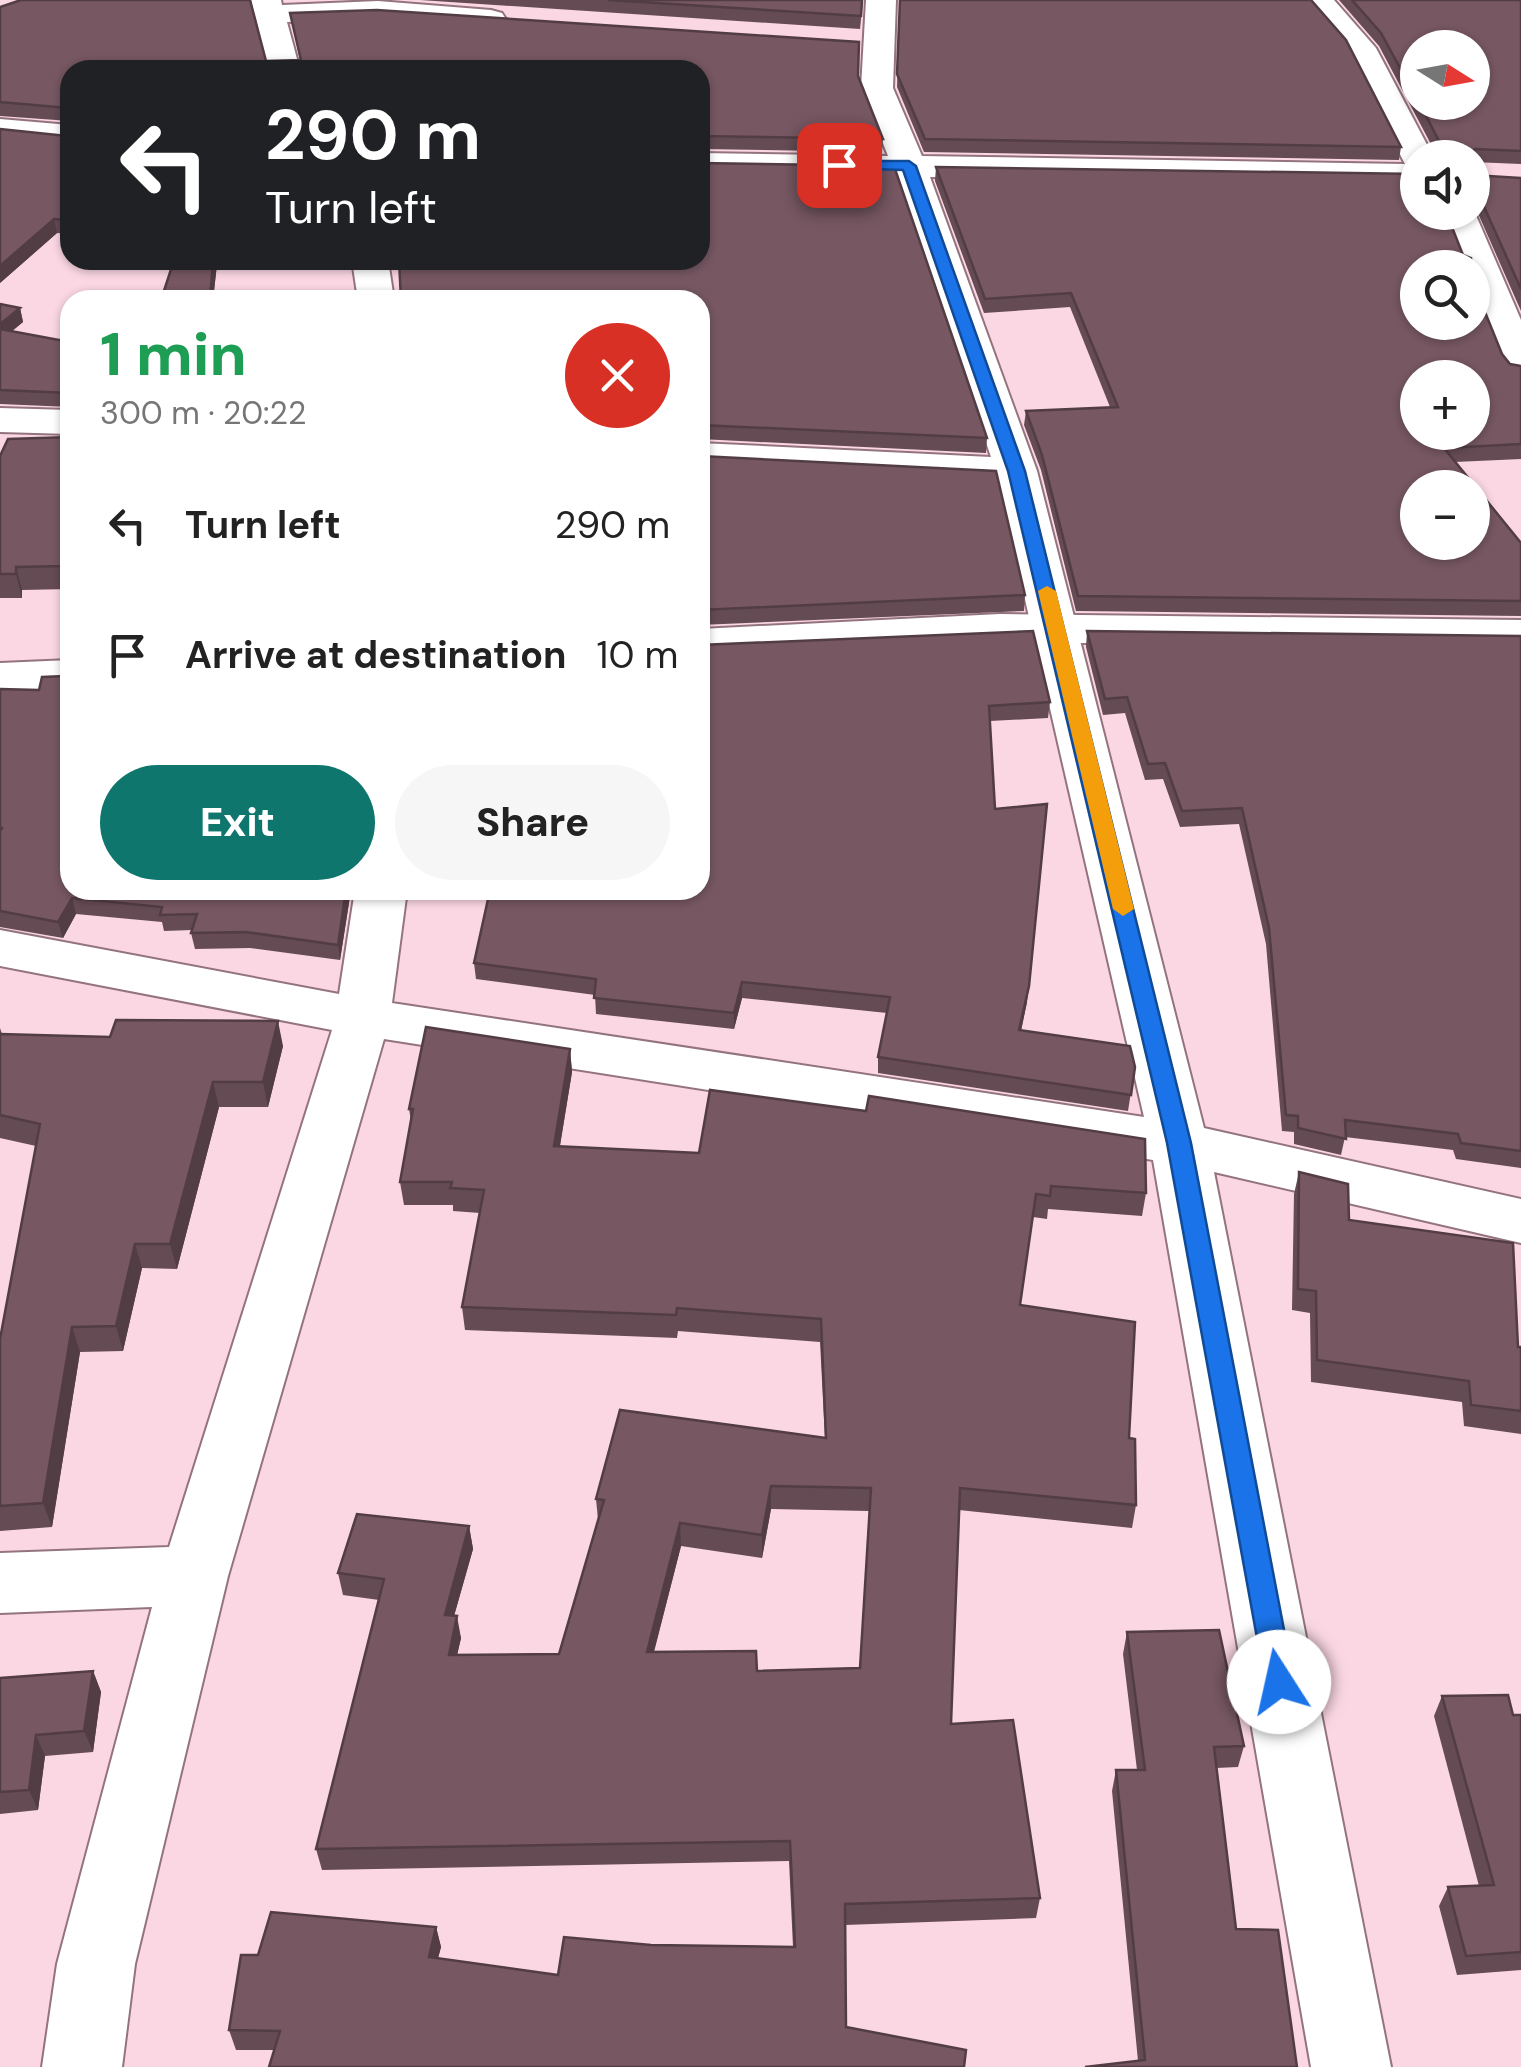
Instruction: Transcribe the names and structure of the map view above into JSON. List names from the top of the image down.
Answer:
{
  "north": "right",
  "page": {
    "map_buttons": ["+", "−"],
    "turn": ["290 m", "Turn left"],
    "heading": ["1 min", "300 m · 20:22"],
    "list": [
      {
        "name": "Turn left",
        "value": "290 m"
      },
      {
        "name": "Arrive at destination",
        "value": "10 m"
      }
    ],
    "buttons": ["Exit", "Share"]
  }
}
